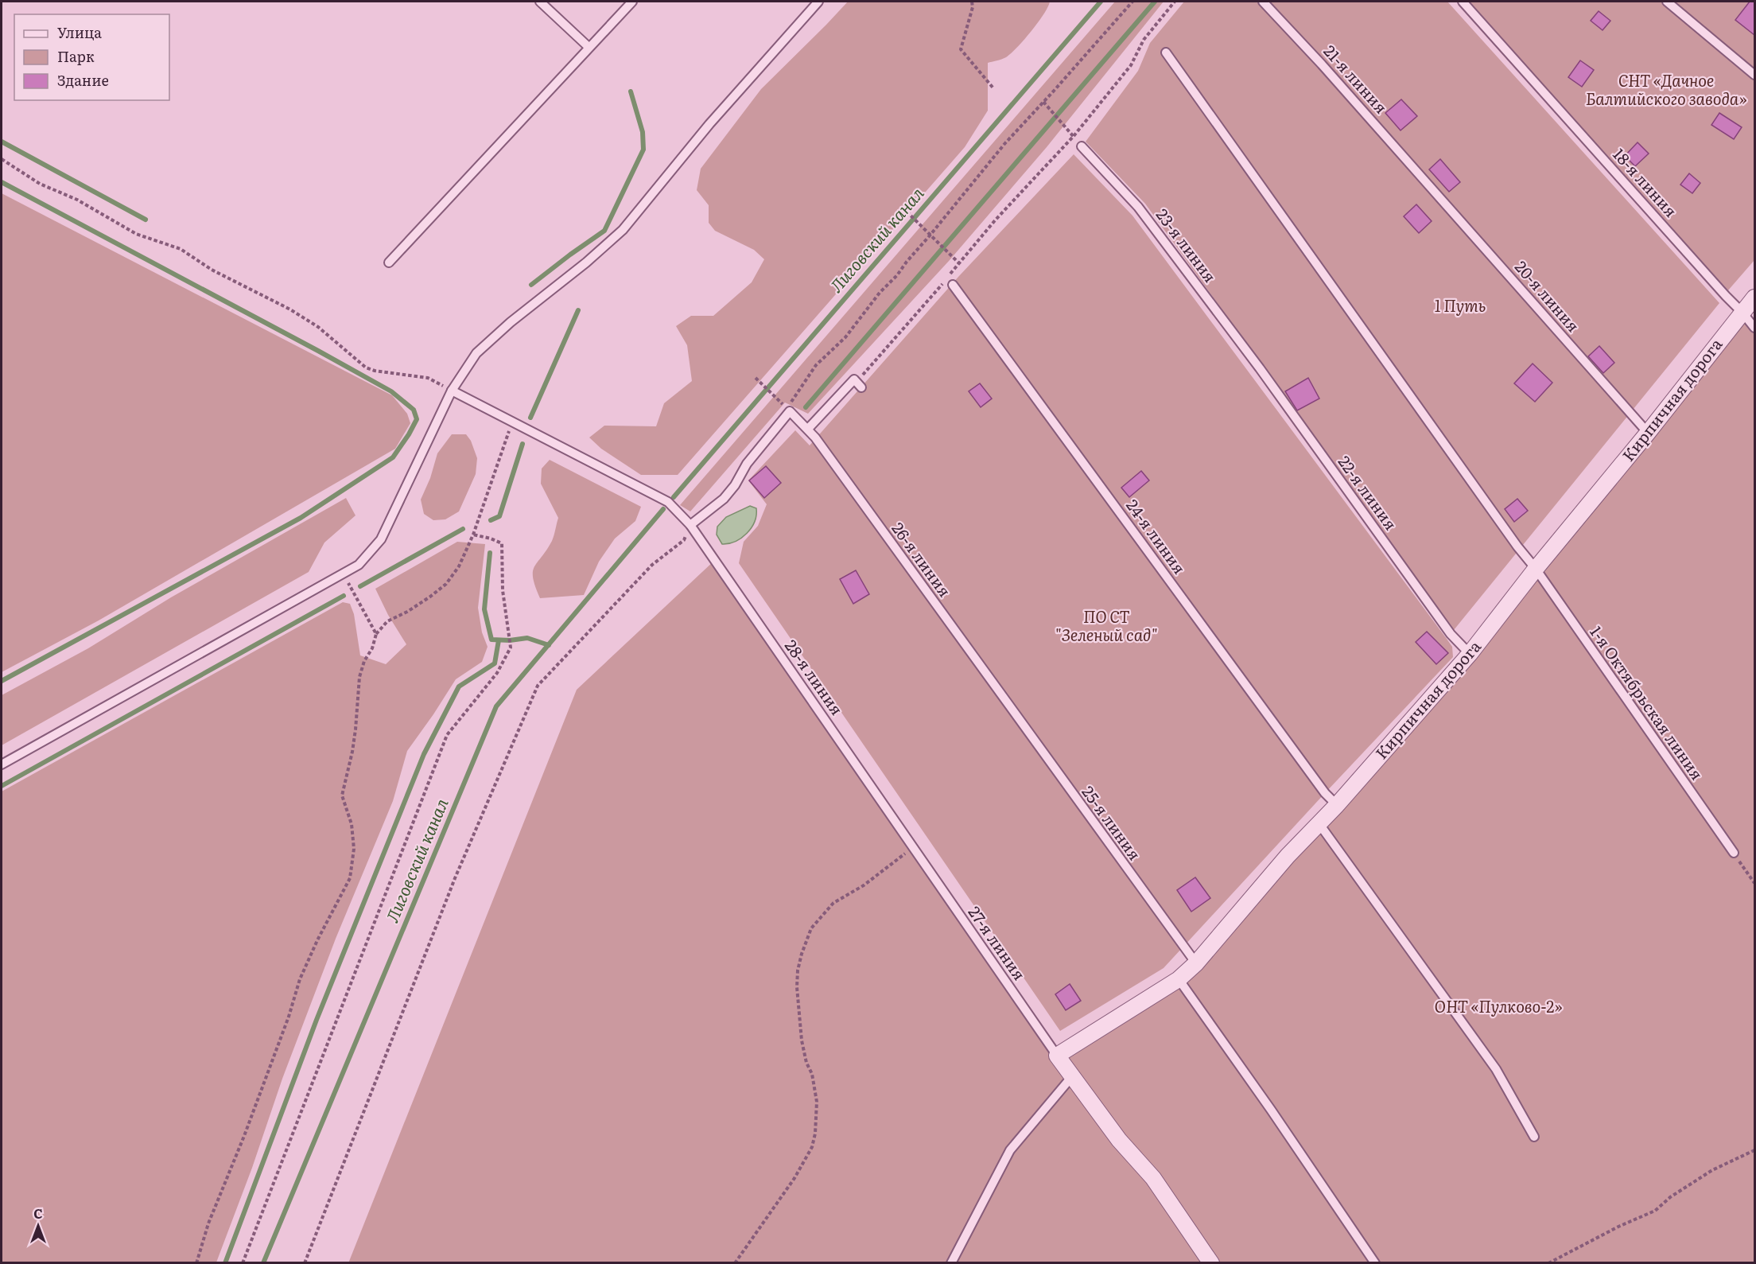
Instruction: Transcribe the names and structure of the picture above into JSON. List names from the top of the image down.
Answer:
{
  "streets": {
    "street": ["Кирпичная дорога"],
    "lane": [
      "21-я линия",
      "18-я линия",
      "23-я линия",
      "20-я линия",
      "22-я линия",
      "24-я линия",
      "26-я линия",
      "28-я линия",
      "1-я Октябрьская линия",
      "25-я линия",
      "27-я линия"
    ]
  },
  "crossings": [
    ["21-я линия", "20-я линия"],
    ["18-я линия", "Кирпичная дорога"],
    ["23-я линия", "22-я линия"],
    ["20-я линия", "Кирпичная дорога"],
    ["Кирпичная дорога", "22-я линия"],
    ["Кирпичная дорога", "24-я линия"],
    ["Кирпичная дорога", "1-я Октябрьская линия"],
    ["Кирпичная дорога", "25-я линия"],
    ["Кирпичная дорога", "27-я линия"],
    ["26-я линия", "25-я линия"],
    ["28-я линия", "27-я линия"]
  ],
  "water": ["Лиговский канал"],
  "parks": [
    "СНТ «Дачное Балтийского завода»",
    "1 Путь",
    "ПО СТ \"Зеленый сад\"",
    "ОНТ «Пулково-2»"
  ],
  "legend": ["Улица", "Парк", "Здание"],
  "north": "top"
}
